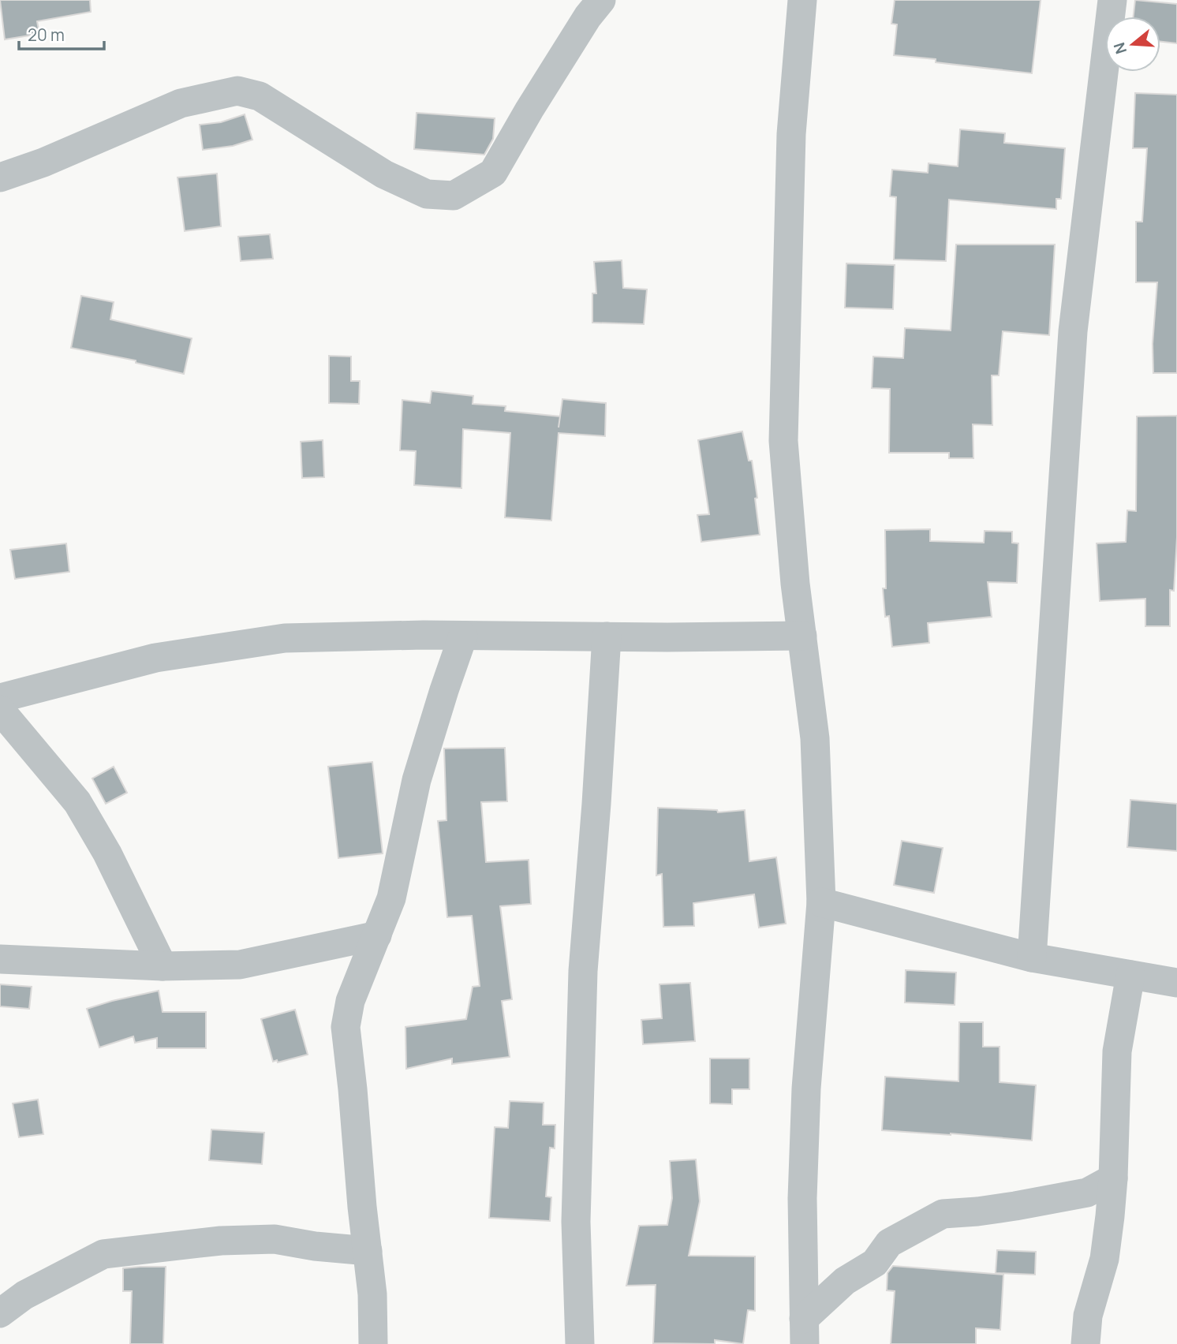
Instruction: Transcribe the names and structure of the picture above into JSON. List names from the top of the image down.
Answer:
{
  "scale_bar": "20 m",
  "north": "left"
}
